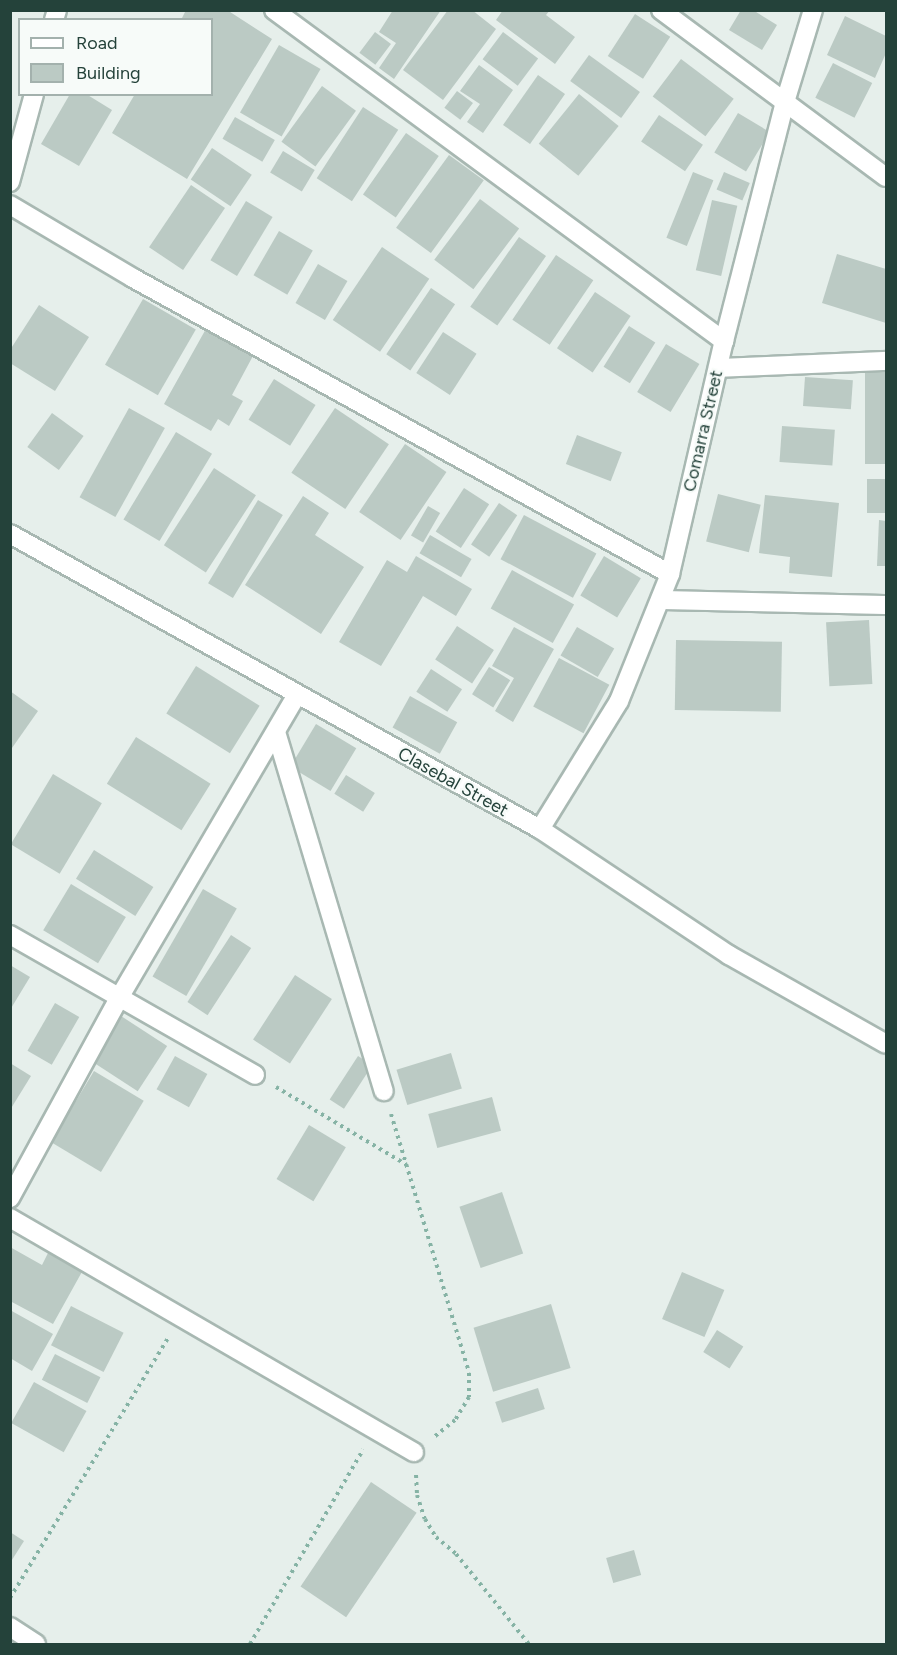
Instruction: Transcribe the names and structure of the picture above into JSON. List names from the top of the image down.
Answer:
{
  "streets": {
    "street": ["Comarra Street", "Clasebal Street"]
  },
  "crossings": [
    ["Comarra Street", "Clasebal Street"]
  ],
  "legend": ["Road", "Building"]
}
